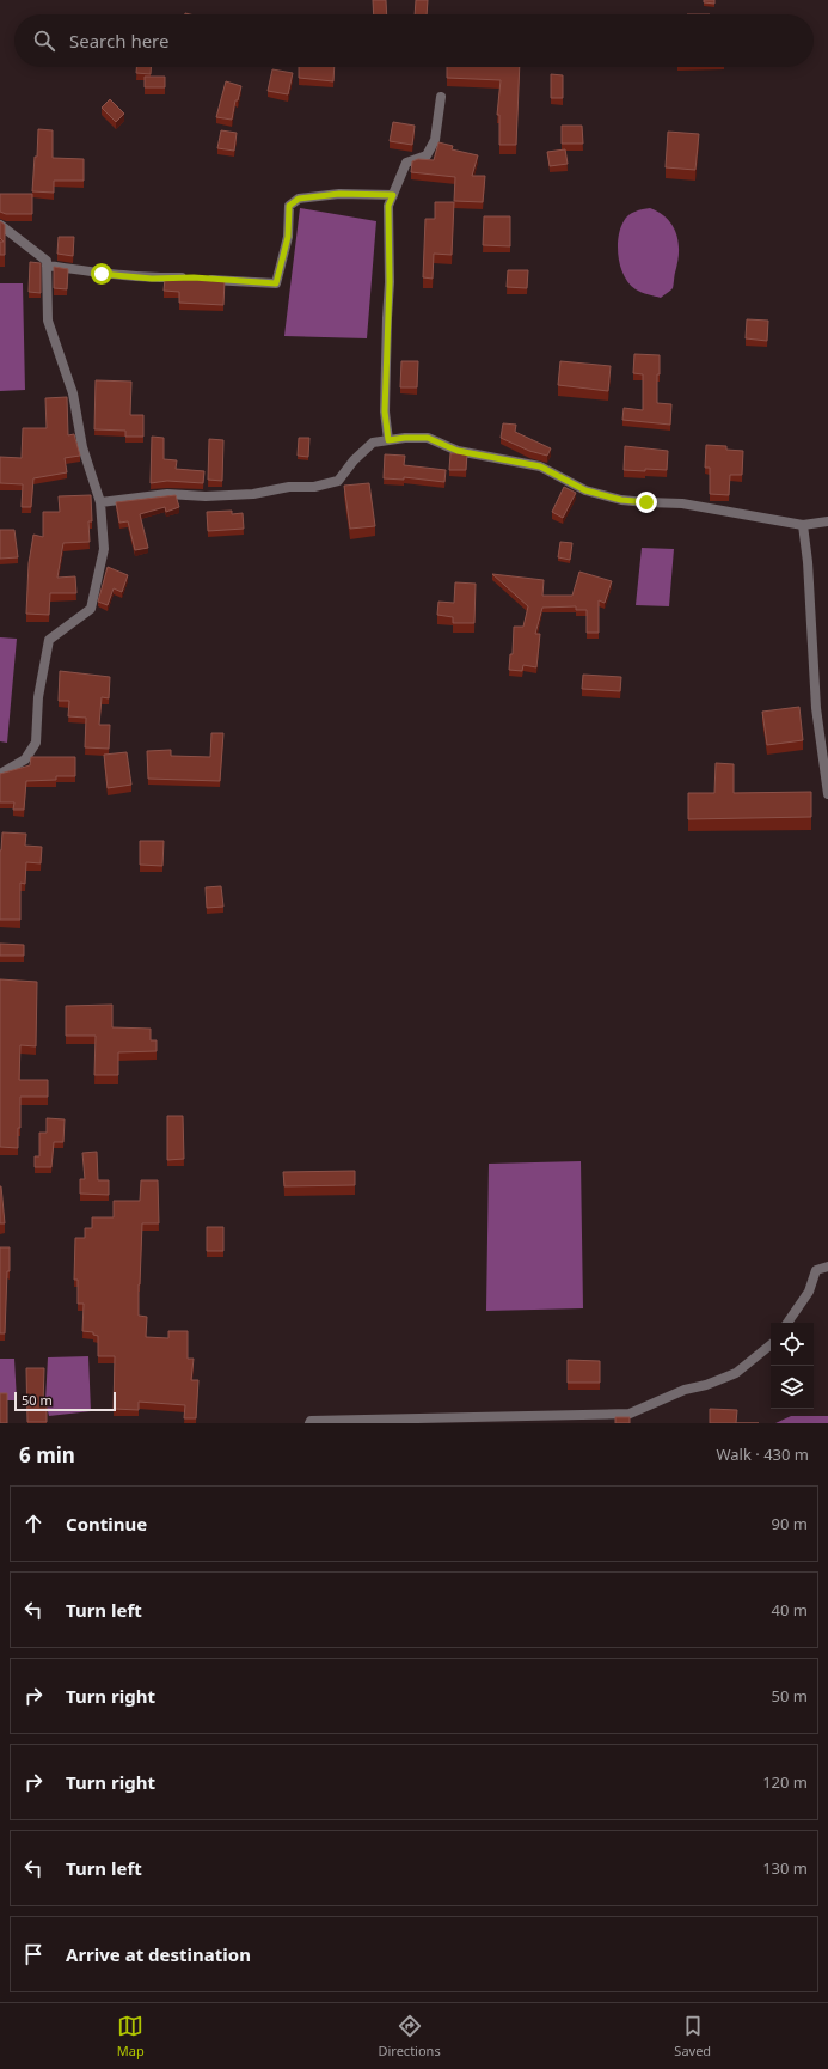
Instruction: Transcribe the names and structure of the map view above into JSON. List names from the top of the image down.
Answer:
{
  "scale_bar": "50 m",
  "page": {
    "search": "Search here",
    "scale": "50 m",
    "heading": ["6 min", "Walk · 430 m"],
    "list": [
      ["Continue", "90 m"],
      ["Turn left", "40 m"],
      ["Turn right", "50 m"],
      ["Turn right", "120 m"],
      ["Turn left", "130 m"],
      "Arrive at destination"
    ],
    "nav": ["Map", "Directions", "Saved"]
  }
}
